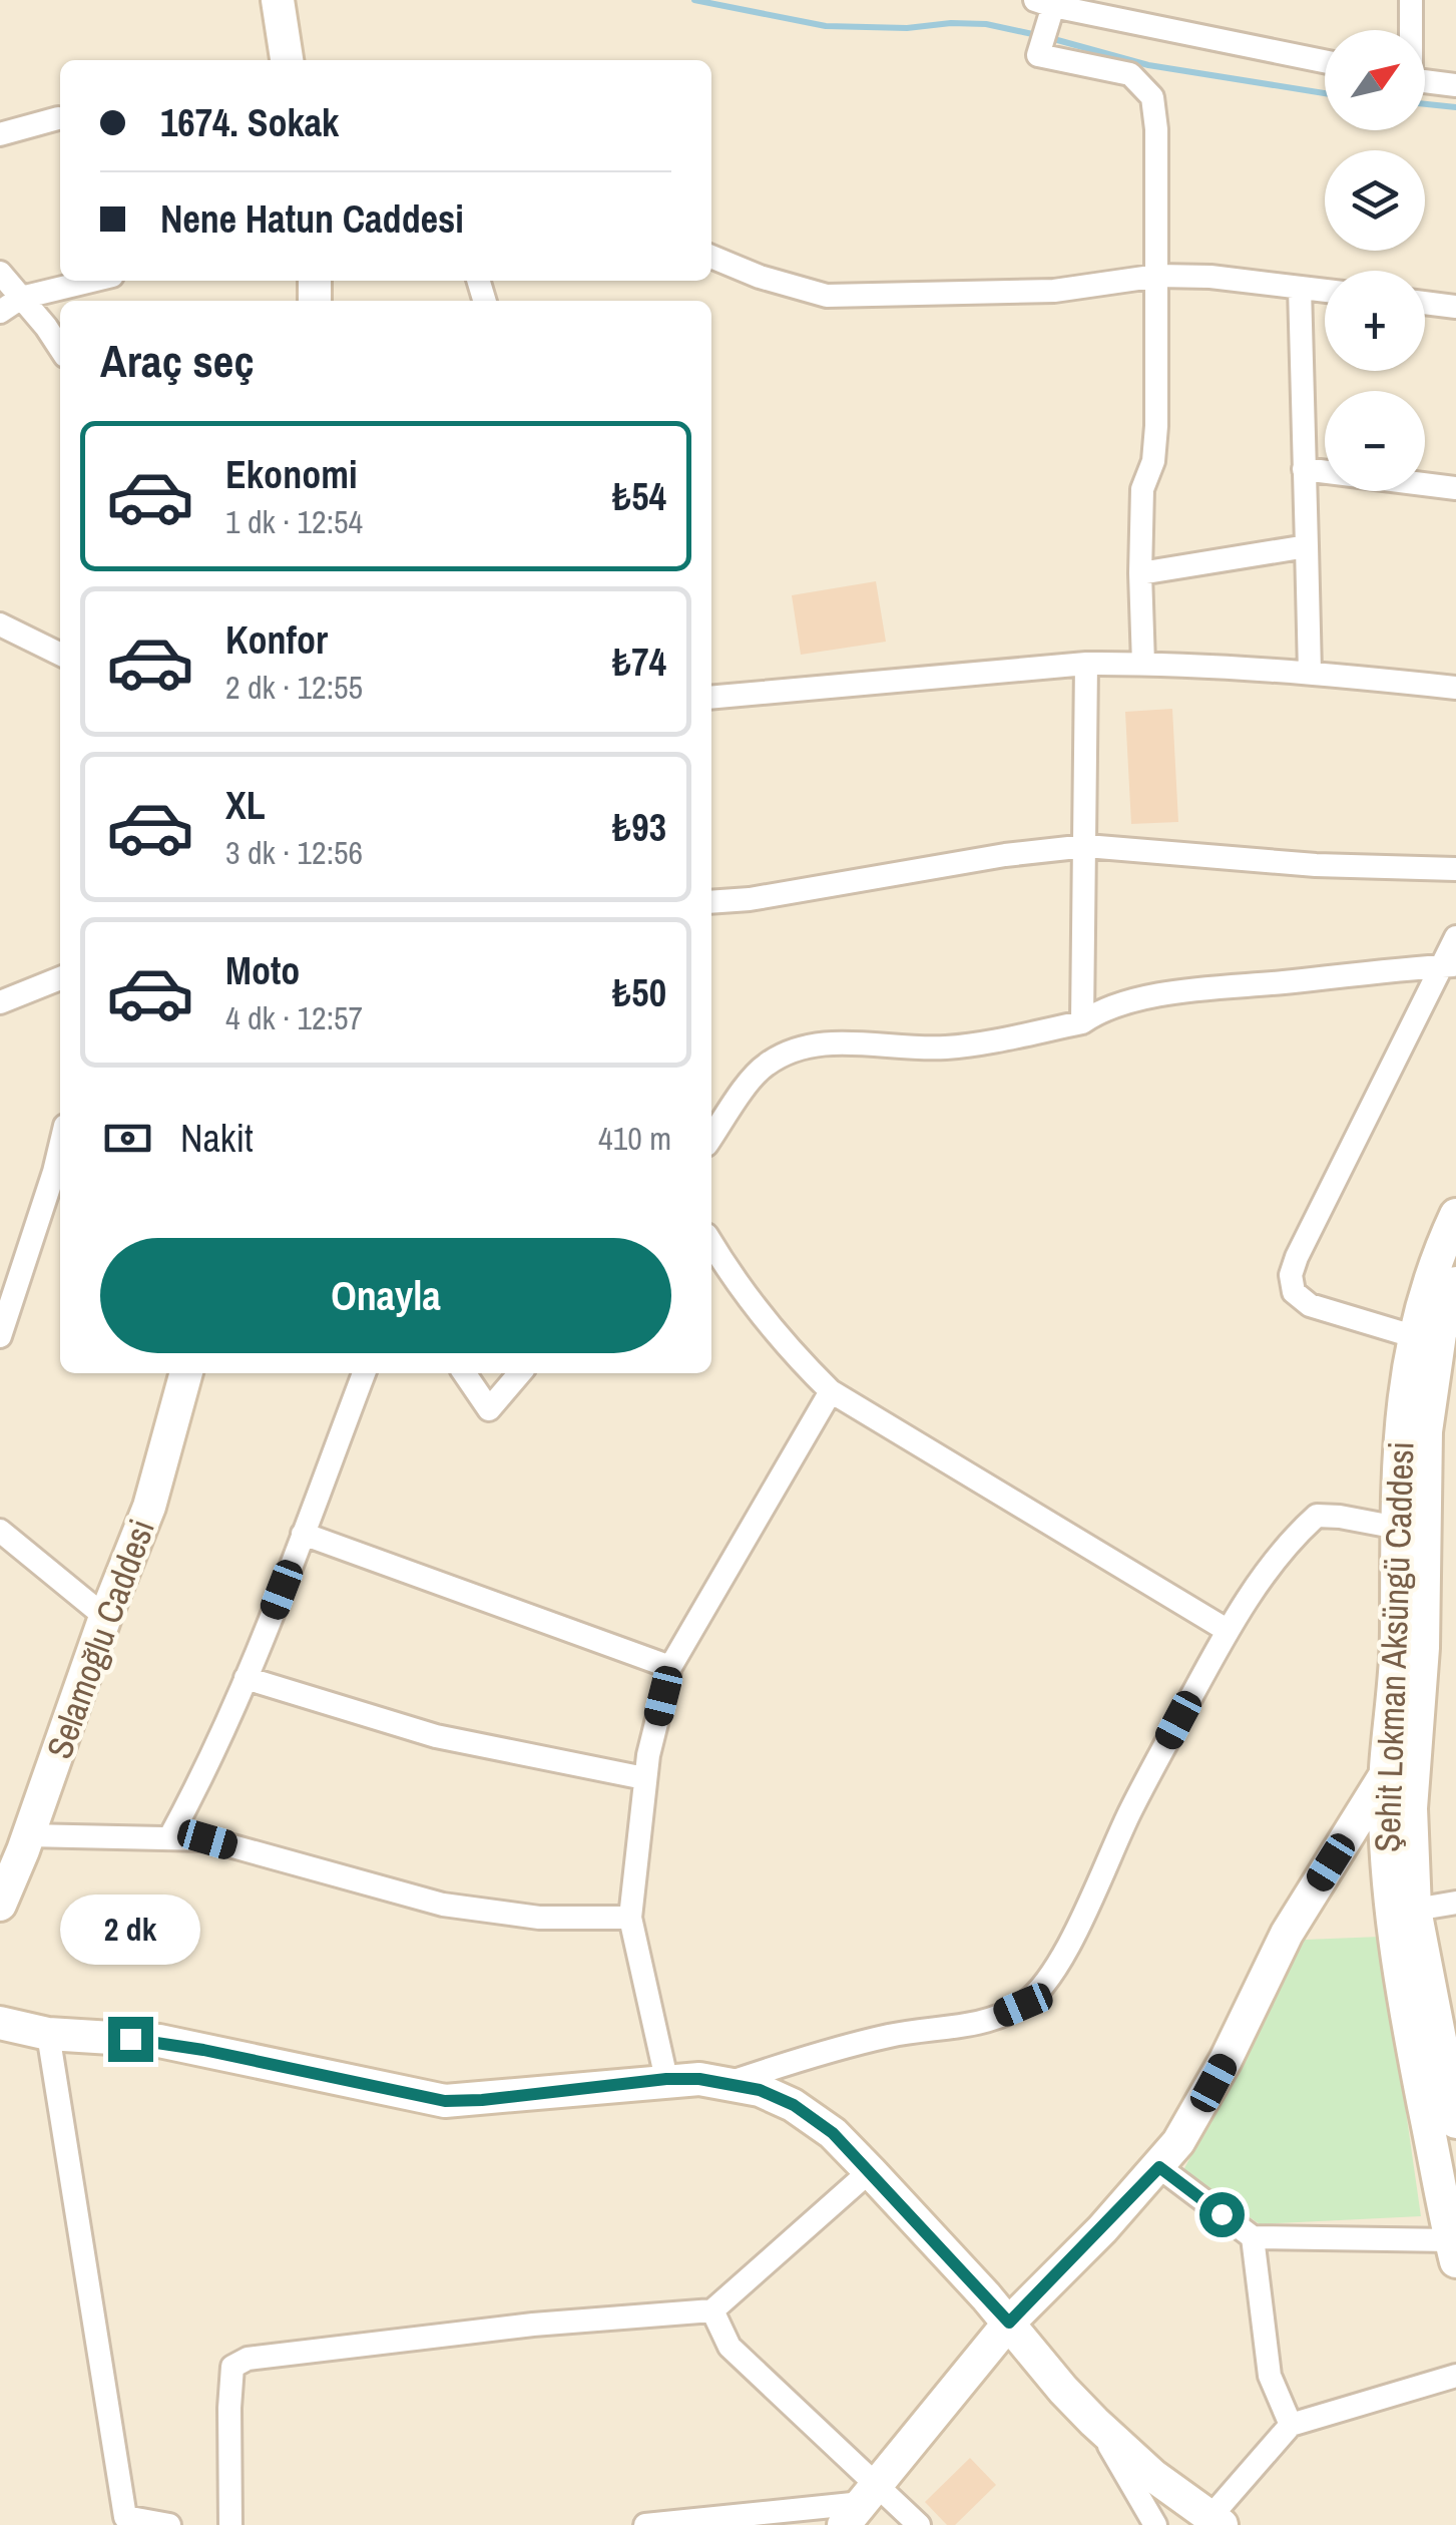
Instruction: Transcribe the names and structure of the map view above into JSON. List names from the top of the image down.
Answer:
{
  "streets": {
    "street": ["Selamoğlu Caddesi", "Şehit Lokman Aksüngü Caddesi"]
  },
  "north": "top right",
  "page": {
    "map_buttons": ["+", "−"],
    "banner": ["1674. Sokak", "Nene Hatun Caddesi"],
    "heading": "Araç seç",
    "list": [
      {
        "name": "Ekonomi",
        "note": "1 dk · 12:54",
        "value": "₺54"
      },
      {
        "name": "Konfor",
        "note": "2 dk · 12:55",
        "value": "₺74"
      },
      {
        "name": "XL",
        "note": "3 dk · 12:56",
        "value": "₺93"
      },
      {
        "name": "Moto",
        "note": "4 dk · 12:57",
        "value": "₺50"
      }
    ],
    "pay": ["Nakit", "410 m"],
    "buttons": "Onayla",
    "bubble": "2 dk"
  }
}
